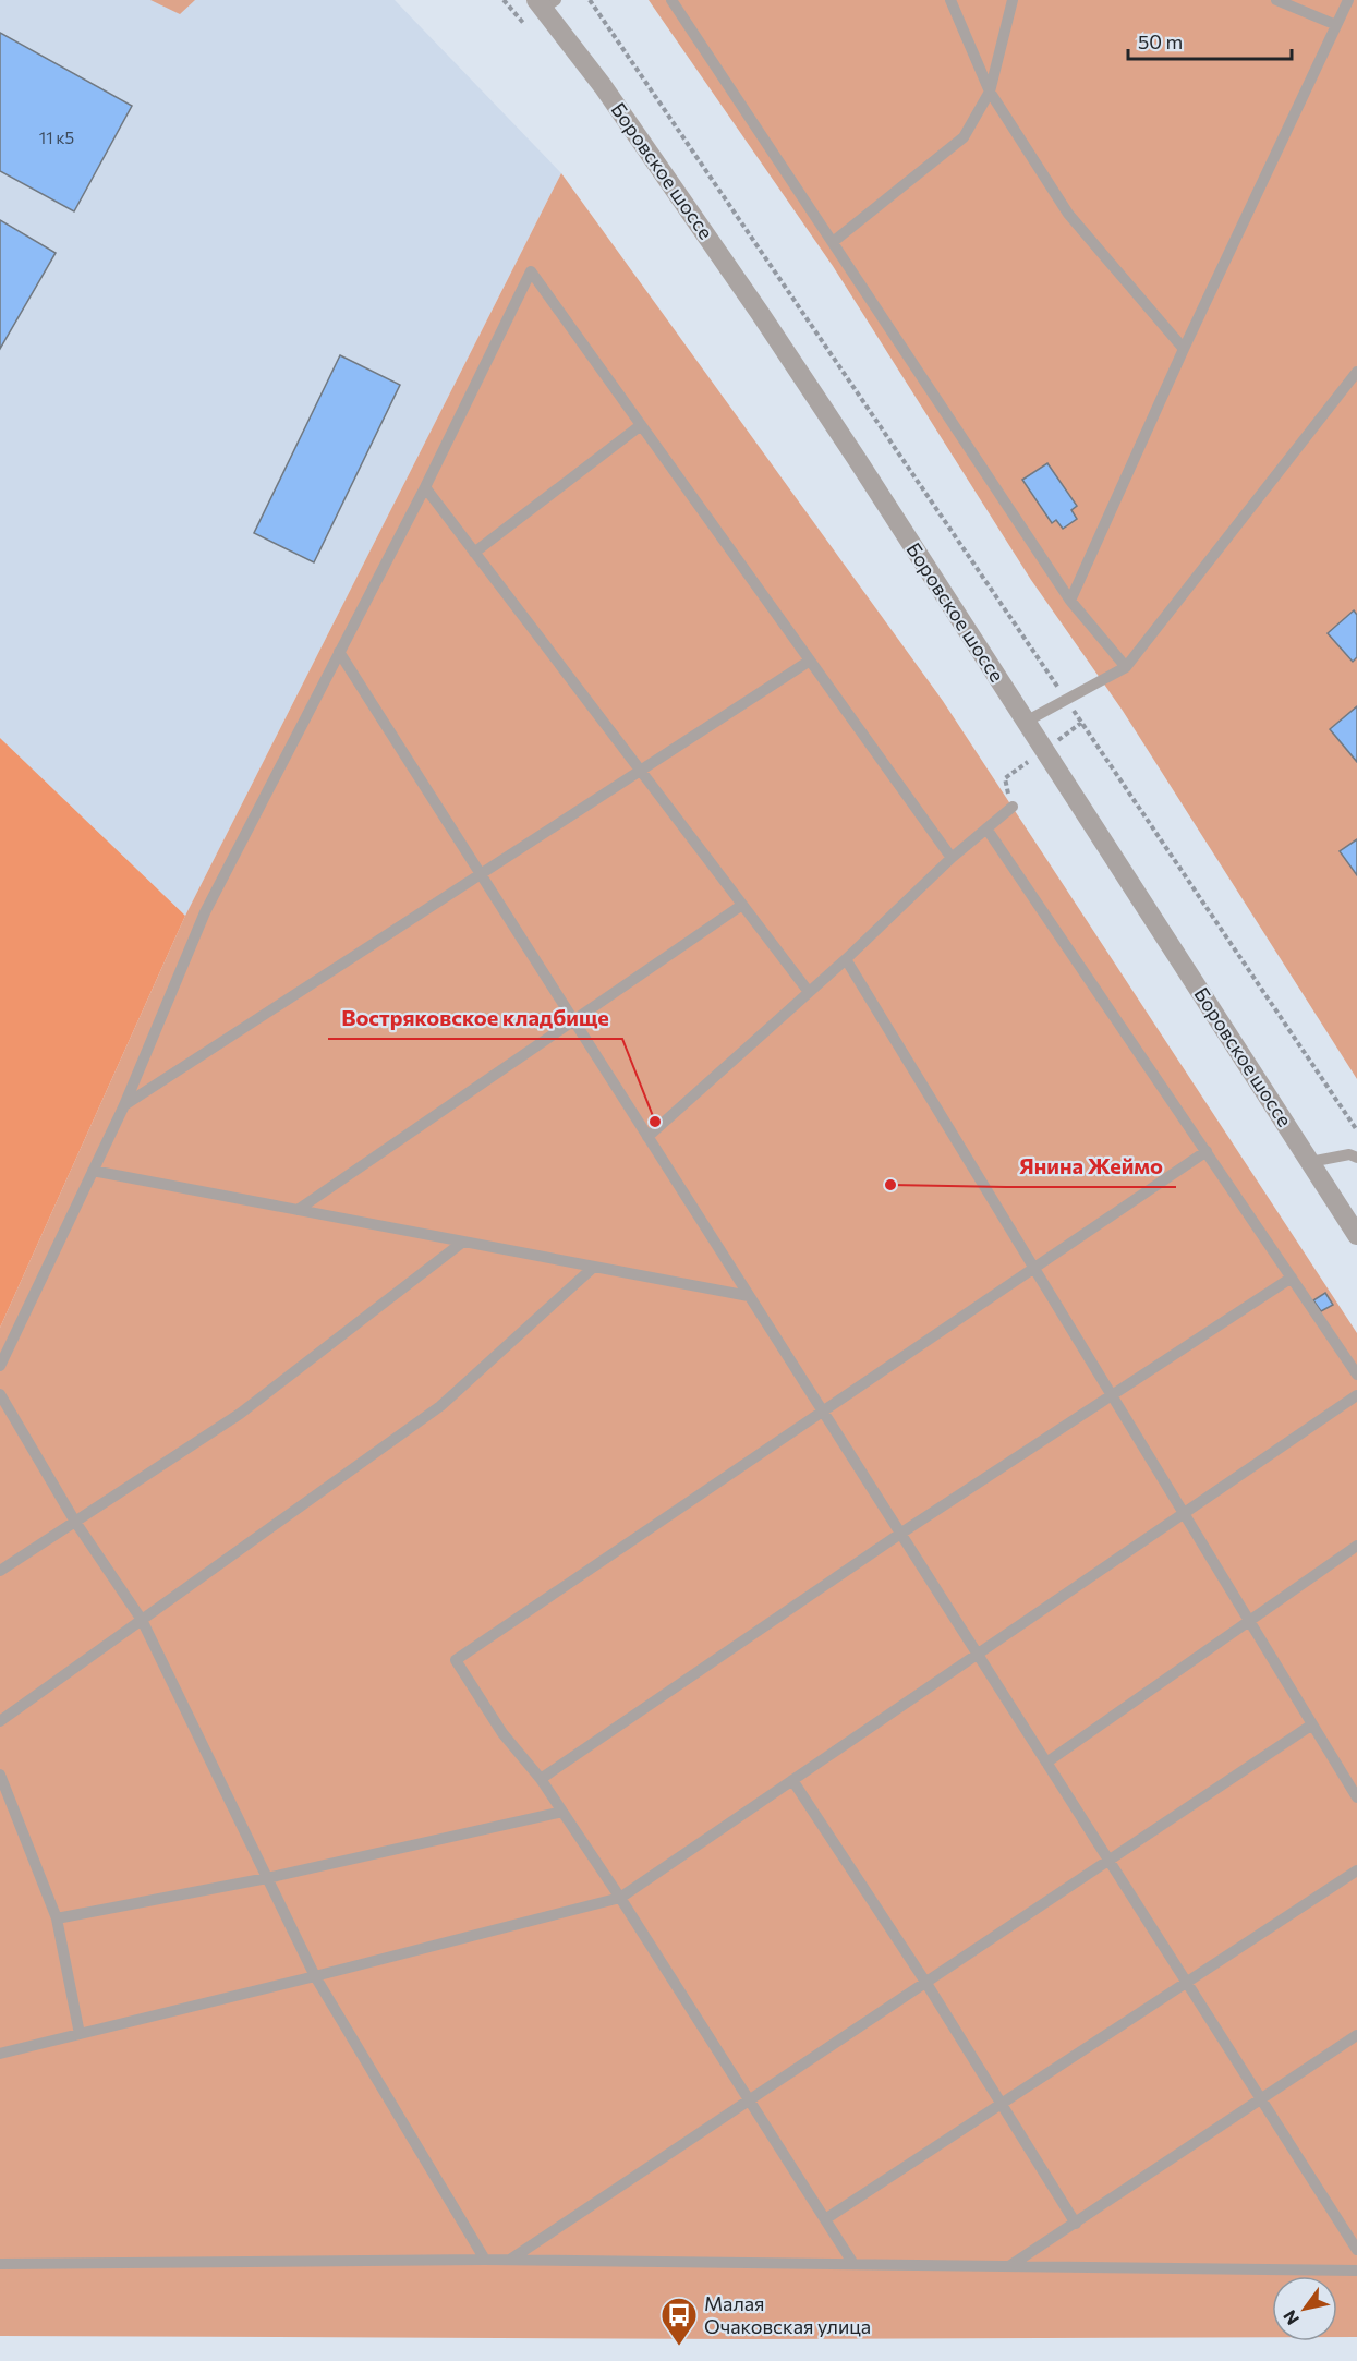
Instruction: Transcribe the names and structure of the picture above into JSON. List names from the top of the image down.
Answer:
{
  "streets": {
    "street": ["Боровское шоссе"]
  },
  "places": {
    "other": ["Востряковское кладбище", "Янина Жеймо"],
    "bus stop": ["Малая Очаковская улица"]
  },
  "house_numbers": ["11 к5"],
  "scale_bar": "50 m",
  "north": "bottom left"
}
